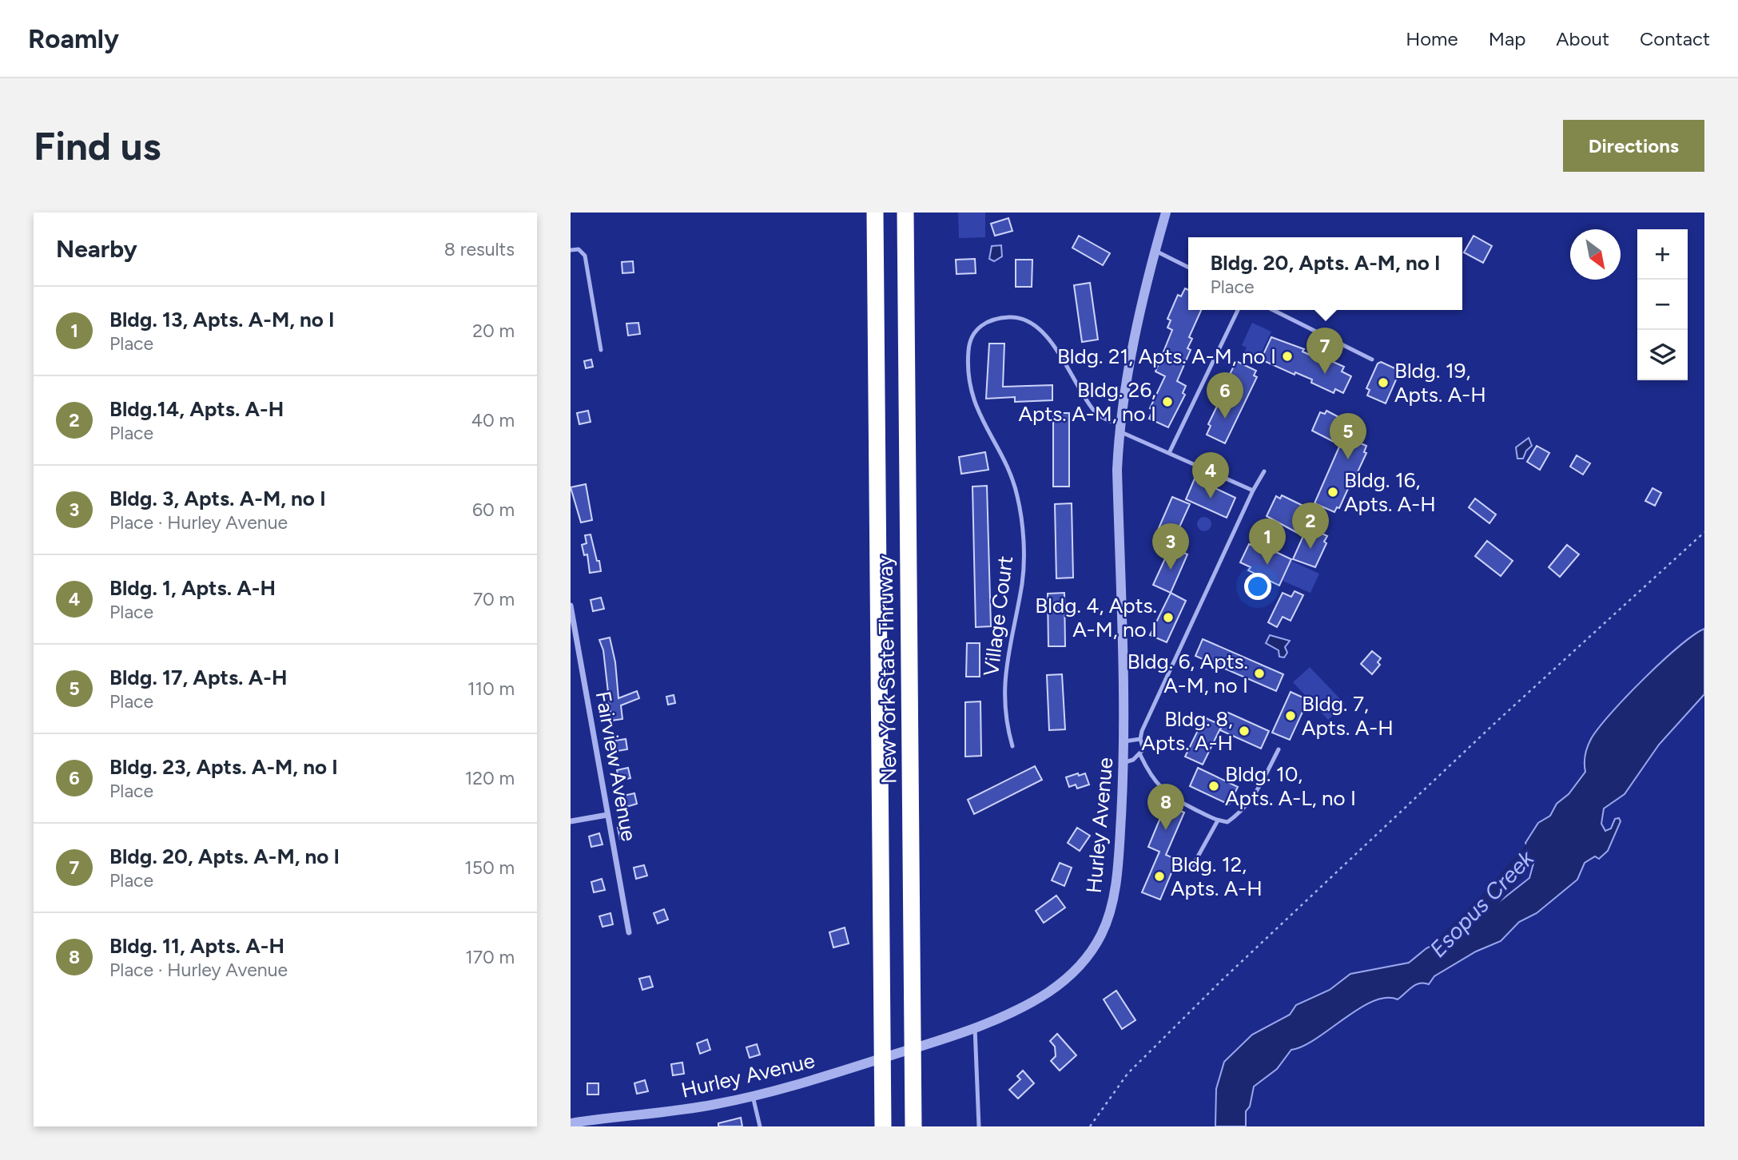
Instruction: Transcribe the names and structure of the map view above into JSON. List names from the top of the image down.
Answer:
{
  "streets": {
    "highway": ["New York State Thruway"],
    "street": ["Fairview Avenue", "Hurley Avenue"],
    "lane": ["Village Court"]
  },
  "crossings": [
    ["Village Court", "Hurley Avenue"]
  ],
  "water": ["Esopus Creek"],
  "places": [
    "Bldg. 21, Apts. A-M, no I",
    "Bldg. 19, Apts. A-H",
    "Bldg. 26, Apts. A-M, no I",
    "Bldg. 16, Apts. A-H",
    "Bldg. 4, Apts. A-M, no I",
    "Bldg. 6, Apts. A-M, no I",
    "Bldg. 7, Apts. A-H",
    "Bldg. 8, Apts. A-H",
    "Bldg. 10, Apts. A-L, no I",
    "Bldg. 12, Apts. A-H"
  ],
  "north": "bottom right",
  "page": {
    "header": "Roamly",
    "nav": [
      "Home",
      "Map",
      "About",
      "Contact"
    ],
    "buttons": "Directions",
    "title": "Find us",
    "heading": ["Nearby", "8 results"],
    "map_buttons": ["+", "−"],
    "popup": ["Bldg. 20, Apts. A-M, no I", "Place"],
    "list": [
      {
        "mark": "1",
        "name": "Bldg. 13, Apts. A-M, no I",
        "note": "Place",
        "value": "20 m"
      },
      {
        "mark": "2",
        "name": "Bldg.14, Apts. A-H",
        "note": "Place",
        "value": "40 m"
      },
      {
        "mark": "3",
        "name": "Bldg. 3, Apts. A-M, no I",
        "note": "Place · Hurley Avenue",
        "value": "60 m"
      },
      {
        "mark": "4",
        "name": "Bldg. 1, Apts. A-H",
        "note": "Place",
        "value": "70 m"
      },
      {
        "mark": "5",
        "name": "Bldg. 17, Apts. A-H",
        "note": "Place",
        "value": "110 m"
      },
      {
        "mark": "6",
        "name": "Bldg. 23, Apts. A-M, no I",
        "note": "Place",
        "value": "120 m"
      },
      {
        "mark": "7",
        "name": "Bldg. 20, Apts. A-M, no I",
        "note": "Place",
        "value": "150 m"
      },
      {
        "mark": "8",
        "name": "Bldg. 11, Apts. A-H",
        "note": "Place · Hurley Avenue",
        "value": "170 m"
      }
    ],
    "pins": [
      "7",
      "6",
      "5",
      "4",
      "2",
      "1",
      "3",
      "8"
    ]
  }
}
